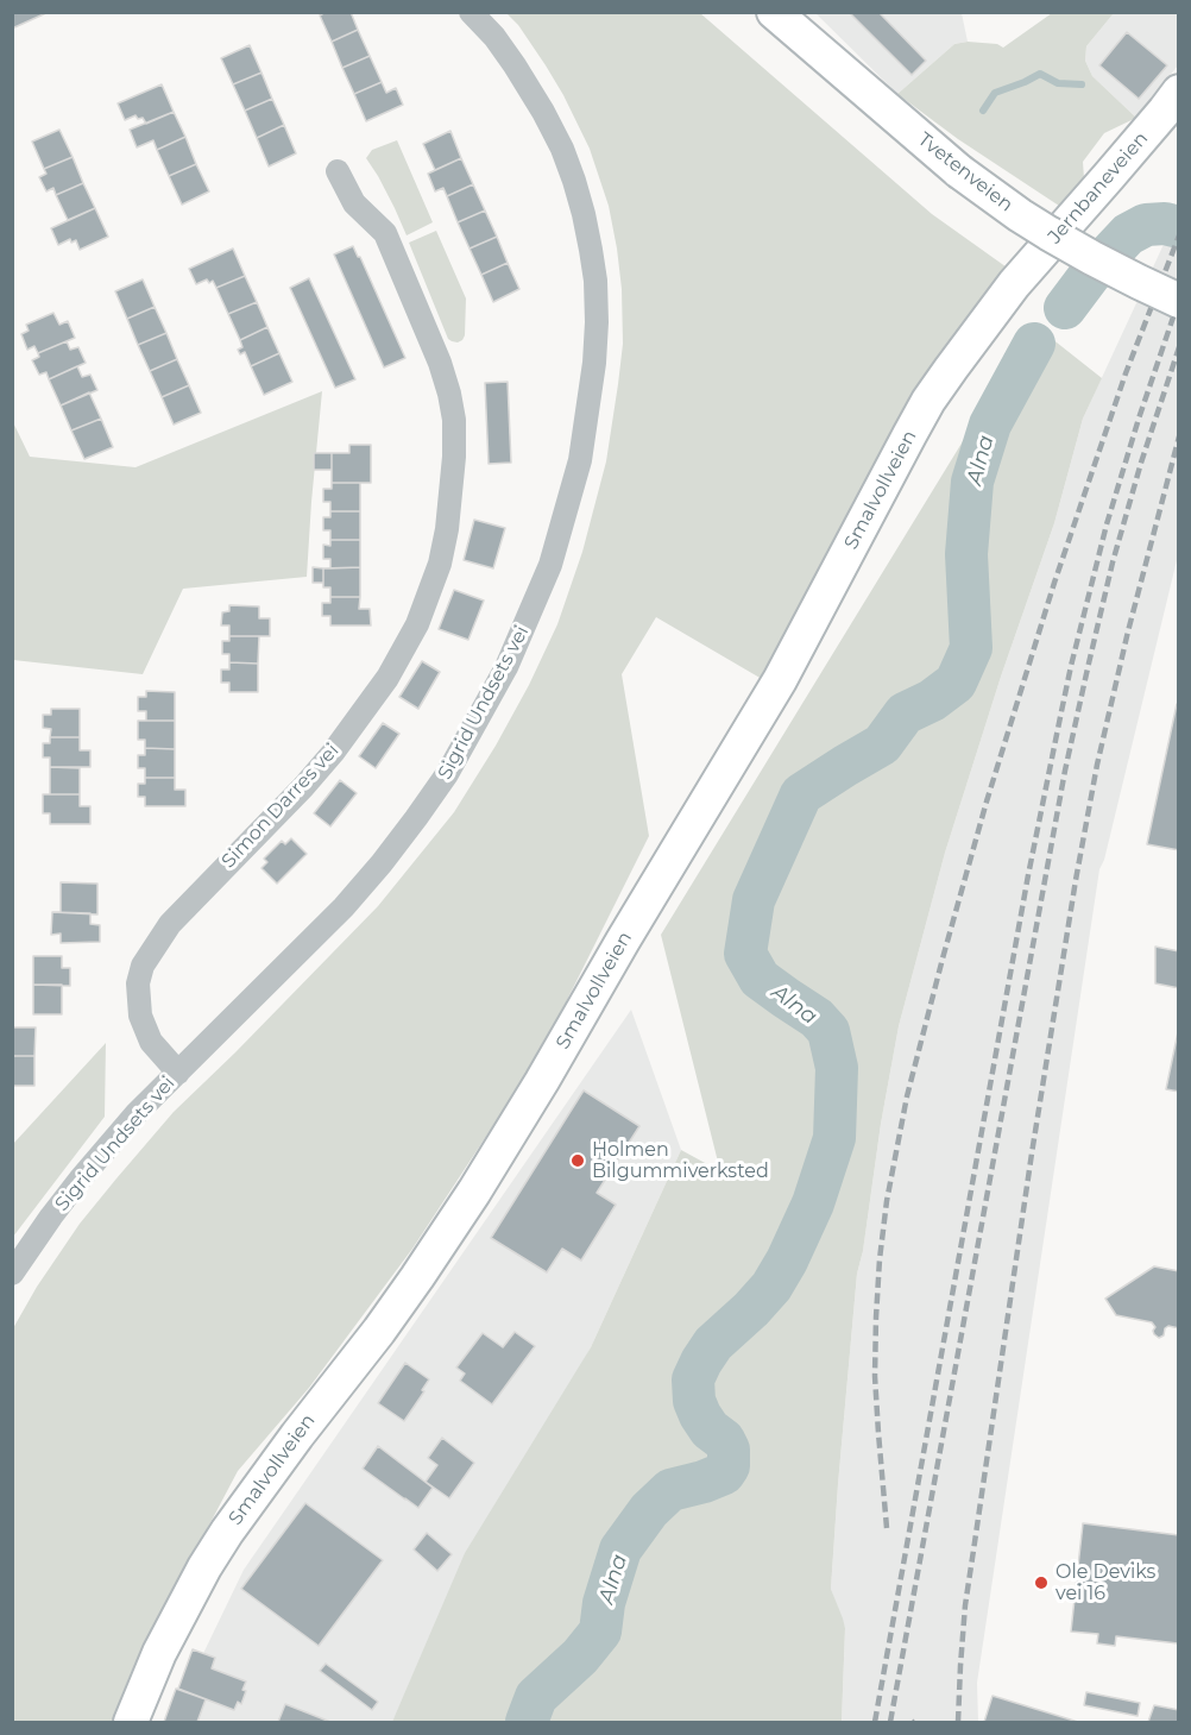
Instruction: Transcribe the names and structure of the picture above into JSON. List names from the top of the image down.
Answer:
{
  "streets": {
    "street": [
      "Tvetenveien",
      "Jernbaneveien",
      "Smalvollveien",
      "Sigrid Undsets vei",
      "Simon Darres vei"
    ]
  },
  "crossings": [
    ["Jernbaneveien", "Smalvollveien"],
    ["Sigrid Undsets vei", "Simon Darres vei"]
  ],
  "water": ["Alna"],
  "places": ["Holmen Bilgummiverksted", "Ole Deviks vei 16"]
}
